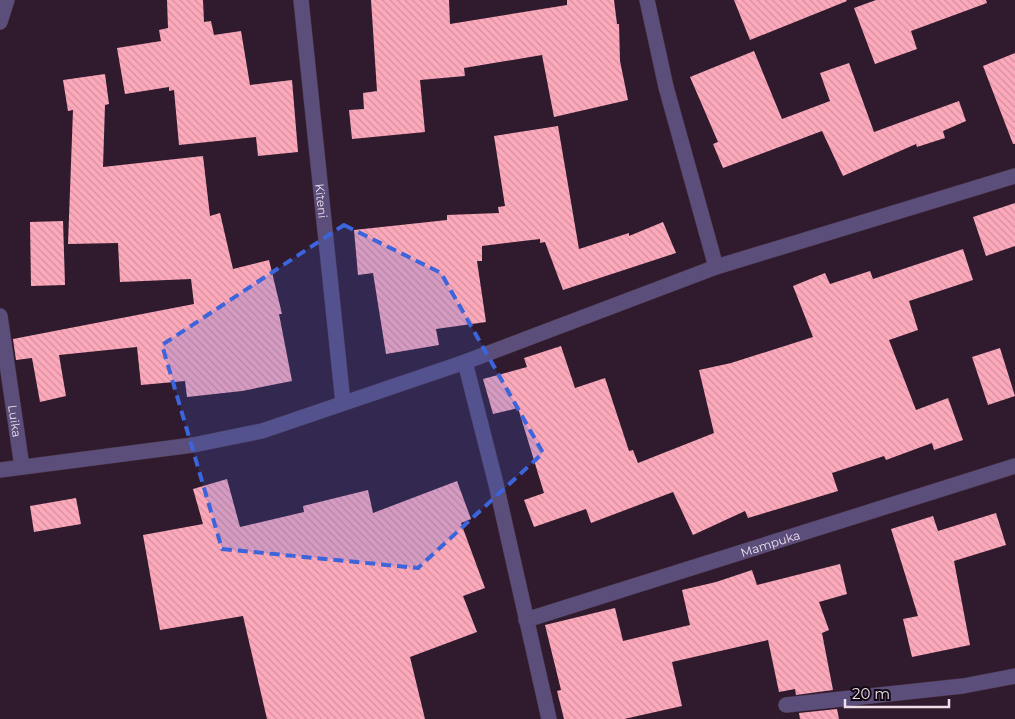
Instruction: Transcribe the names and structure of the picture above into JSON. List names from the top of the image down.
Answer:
{
  "streets": {
    "street": ["Kiteni", "Luika", "Mampuka"]
  },
  "scale_bar": "20 m"
}
